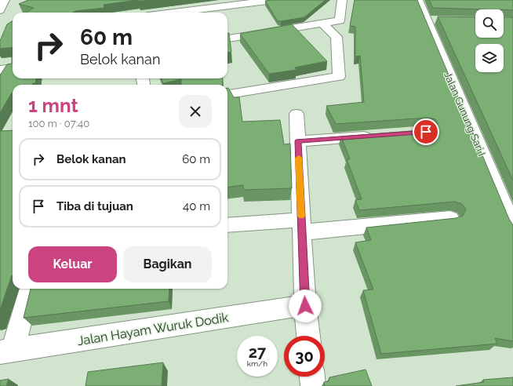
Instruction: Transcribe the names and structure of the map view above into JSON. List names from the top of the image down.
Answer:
{
  "streets": {
    "street": ["Jalan Gunung Sari I", "Jalan Hayam Wuruk Dodik"]
  },
  "page": {
    "turn": ["60 m", "Belok kanan"],
    "heading": ["1 mnt", "100 m · 07:40"],
    "list": [
      {
        "name": "Belok kanan",
        "value": "60 m"
      },
      {
        "name": "Tiba di tujuan",
        "value": "40 m"
      }
    ],
    "buttons": ["Keluar", "Bagikan"],
    "speed": "27 km/h",
    "limit": "30"
  }
}
